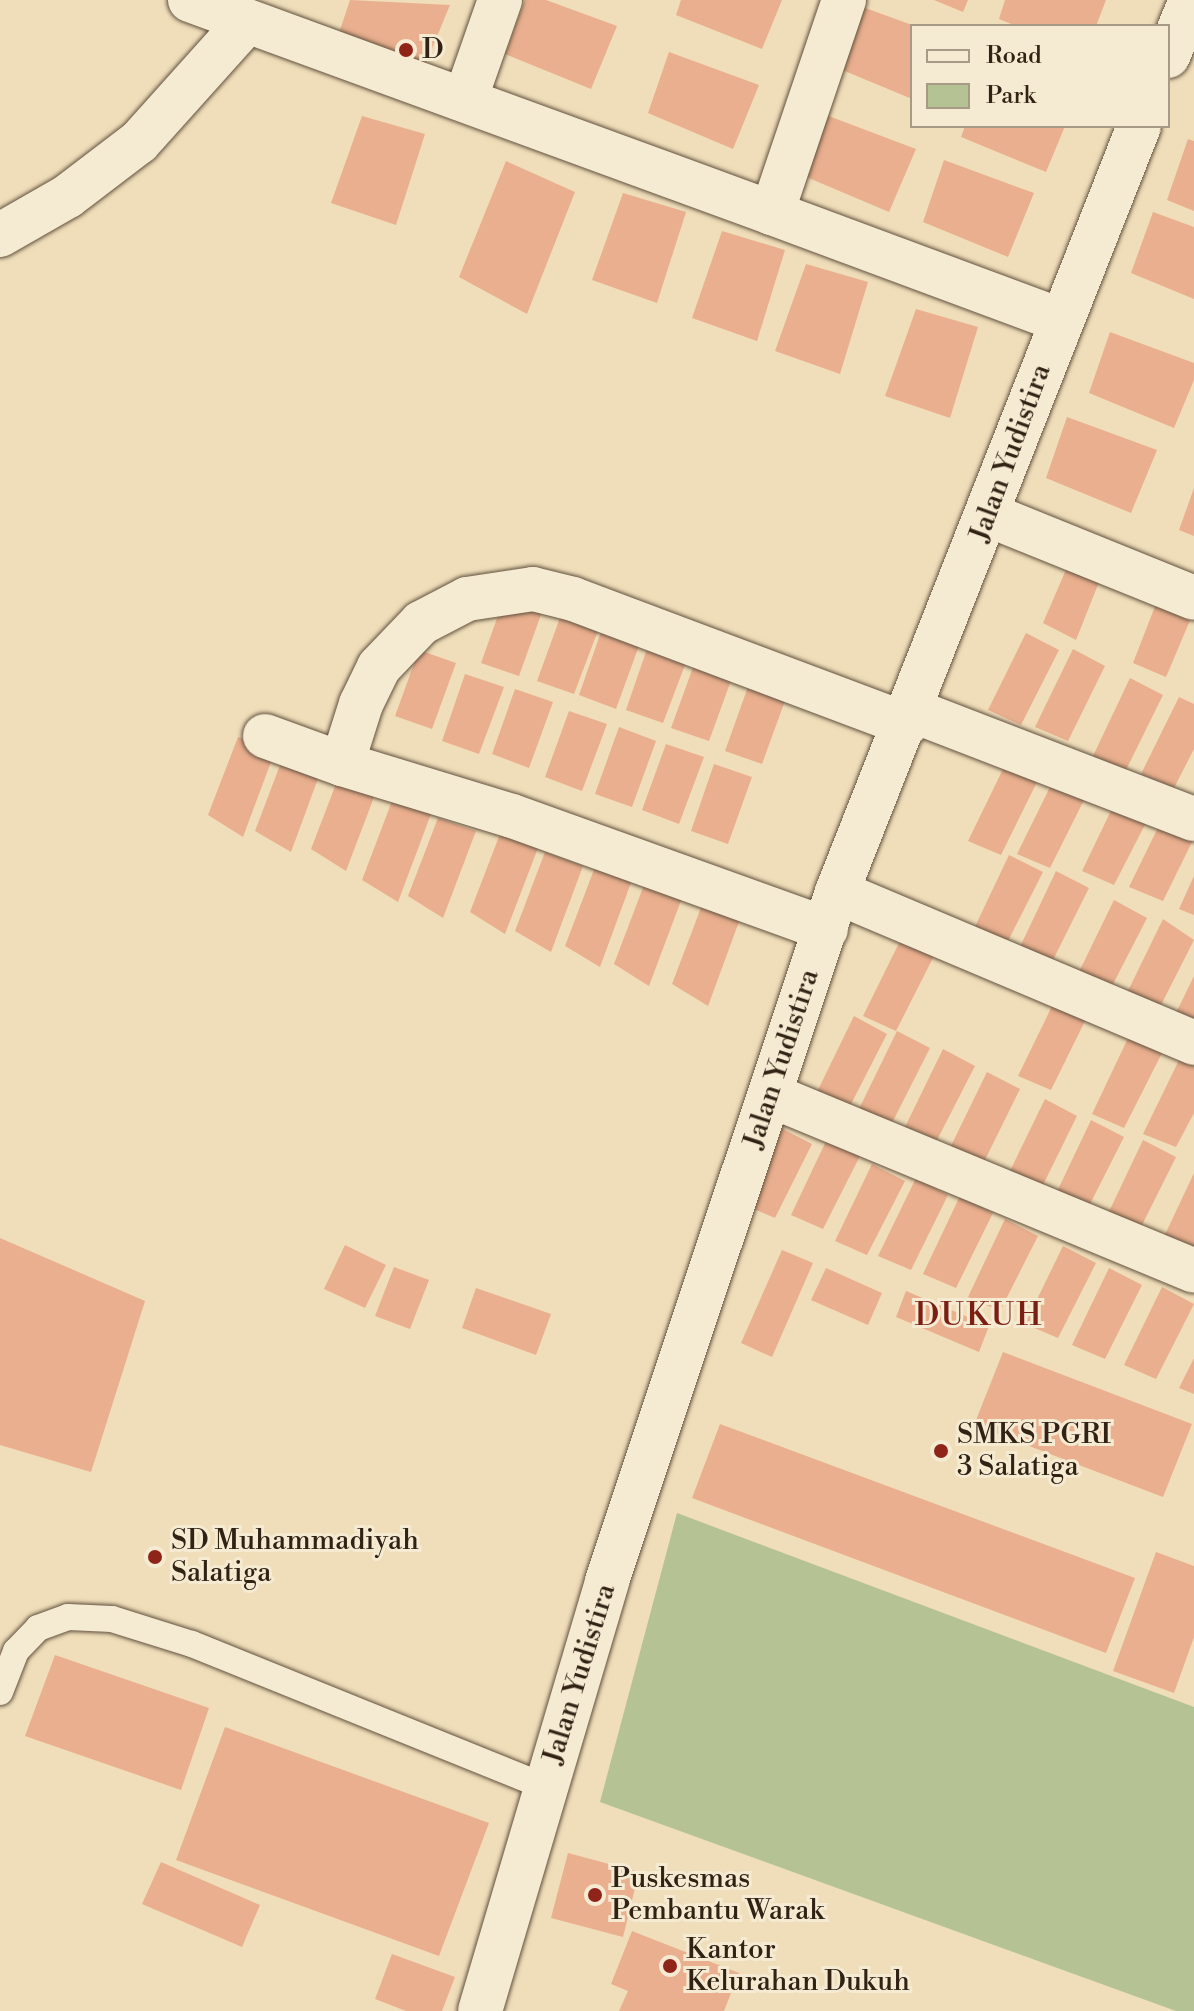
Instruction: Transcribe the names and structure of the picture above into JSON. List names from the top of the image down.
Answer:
{
  "streets": {
    "street": ["Jalan Yudistira"]
  },
  "districts": ["DUKUH"],
  "places": [
    "D",
    "SMKS PGRI 3 Salatiga",
    "SD Muhammadiyah Salatiga",
    "Puskesmas Pembantu Warak",
    "Kantor Kelurahan Dukuh"
  ],
  "legend": ["Road", "Park"]
}
